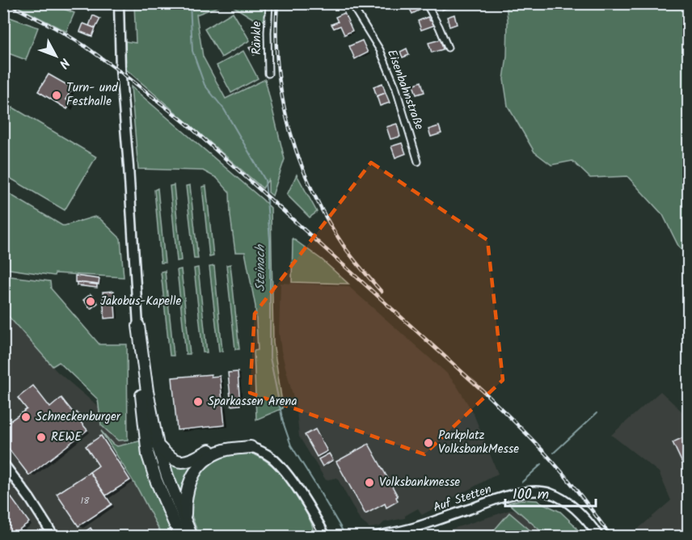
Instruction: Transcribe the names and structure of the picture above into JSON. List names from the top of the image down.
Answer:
{
  "streets": {
    "main road": ["Auf Stetten"],
    "street": ["Ränkle", "Eisenbahnstraße"]
  },
  "water": ["Steinach"],
  "places": [
    "Turn- und Festhalle",
    "Jakobus-Kapelle",
    "Sparkassen Arena",
    "Schneckenburger",
    "REWE",
    "Parkplatz VolksbankMesse",
    "Volksbankmesse"
  ],
  "house_numbers": ["18"],
  "scale_bar": "100 m",
  "north": "bottom right"
}
